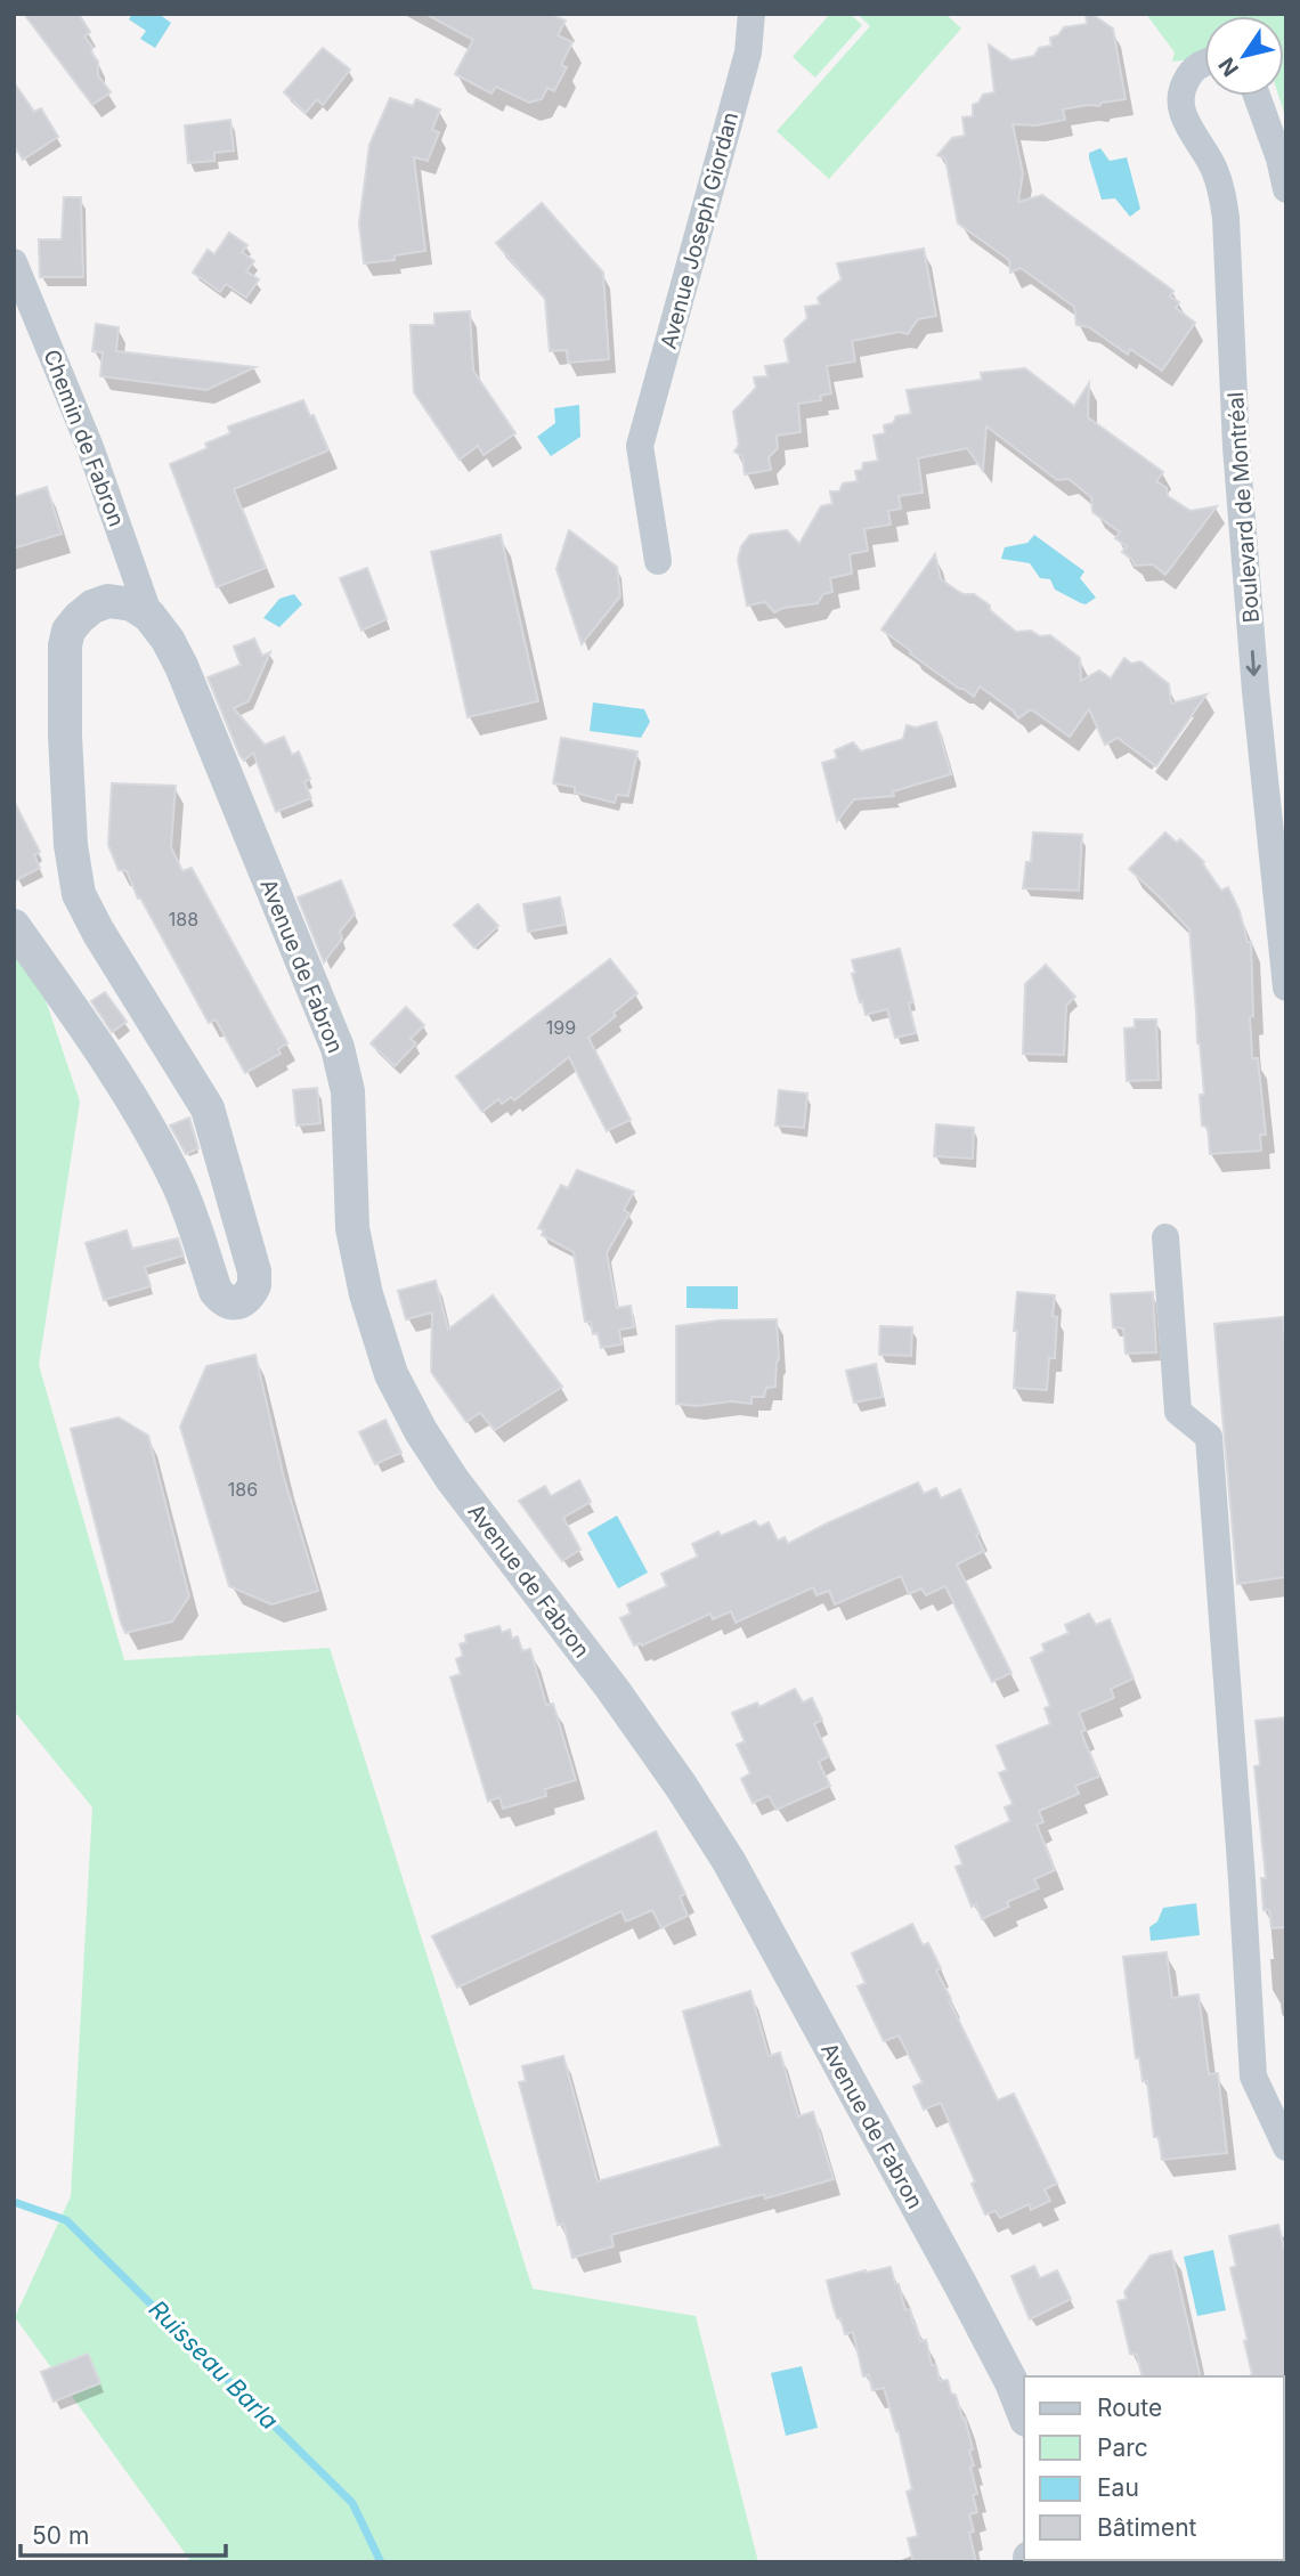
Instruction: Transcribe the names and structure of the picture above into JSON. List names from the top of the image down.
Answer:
{
  "streets": {
    "street": [
      "Avenue Joseph Giordan",
      "Chemin de Fabron",
      "Boulevard de Montréal",
      "Avenue de Fabron"
    ]
  },
  "crossings": [
    ["Chemin de Fabron", "Avenue de Fabron"]
  ],
  "one_way": ["Boulevard de Montréal"],
  "water": ["Ruisseau Barla"],
  "house_numbers": ["188", "199", "186"],
  "legend": [
    "Route",
    "Parc",
    "Eau",
    "Bâtiment"
  ],
  "scale_bar": "50 m",
  "north": "bottom left"
}
